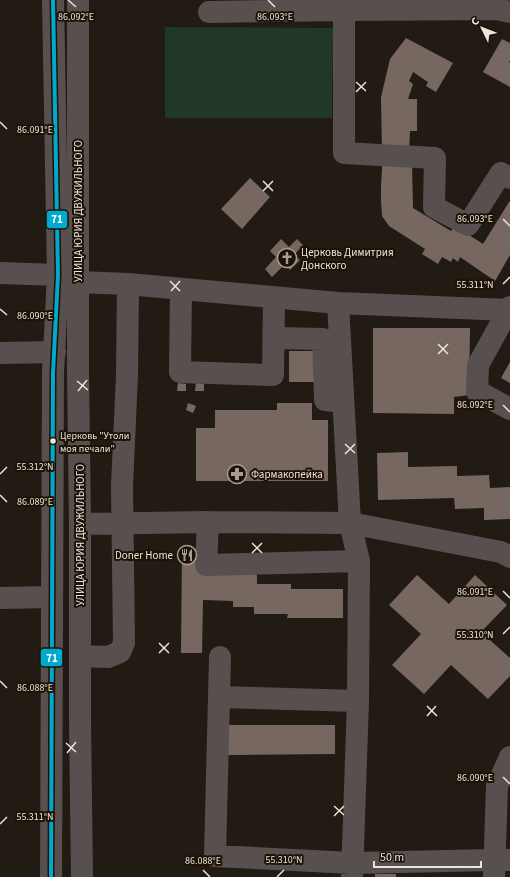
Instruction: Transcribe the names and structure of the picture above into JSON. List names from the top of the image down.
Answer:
{
  "streets": {
    "street": ["УЛИЦА ЮРИЯ ДВУЖИЛЬНОГО"]
  },
  "places": {
    "church": ["Церковь Димитрия Донского"],
    "other": ["Церковь \"Утоли моя печали\""],
    "pharmacy": ["Фармакопейка"],
    "restaurant": ["Doner Home"]
  },
  "lines": ["transit line 71"],
  "scale_bar": "50 m",
  "north": "top left",
  "coordinates": [
    "86.092°E",
    "86.093°E",
    "86.091°E",
    "55.311°N",
    "86.090°E",
    "55.312°N",
    "86.089°E",
    "55.310°N",
    "86.088°E"
  ]
}
